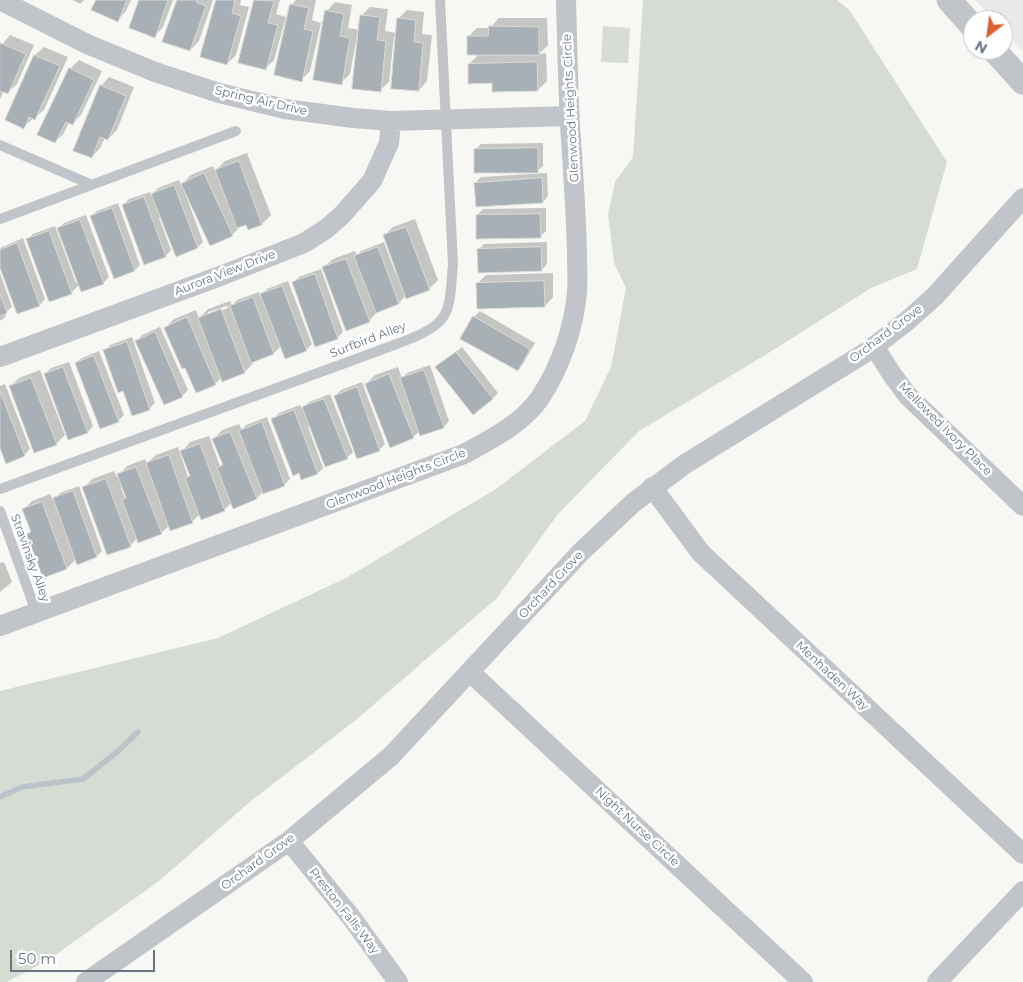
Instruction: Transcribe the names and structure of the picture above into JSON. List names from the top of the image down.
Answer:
{
  "streets": {
    "street": [
      "Spring Air Drive",
      "Glenwood Heights Circle",
      "Aurora View Drive",
      "Orchard Grove",
      "Mellowed Ivory Place",
      "Menhaden Way",
      "Night Nurse Circle",
      "Preston Falls Way"
    ],
    "lane": ["Surfbird Alley", "Stravinsky Alley"]
  },
  "crossings": [
    ["Spring Air Drive", "Glenwood Heights Circle"],
    ["Spring Air Drive", "Aurora View Drive"],
    ["Spring Air Drive", "Surfbird Alley"],
    ["Glenwood Heights Circle", "Stravinsky Alley"],
    ["Orchard Grove", "Mellowed Ivory Place"],
    ["Orchard Grove", "Menhaden Way"],
    ["Orchard Grove", "Night Nurse Circle"],
    ["Orchard Grove", "Preston Falls Way"]
  ],
  "scale_bar": "50 m",
  "north": "bottom left"
}
